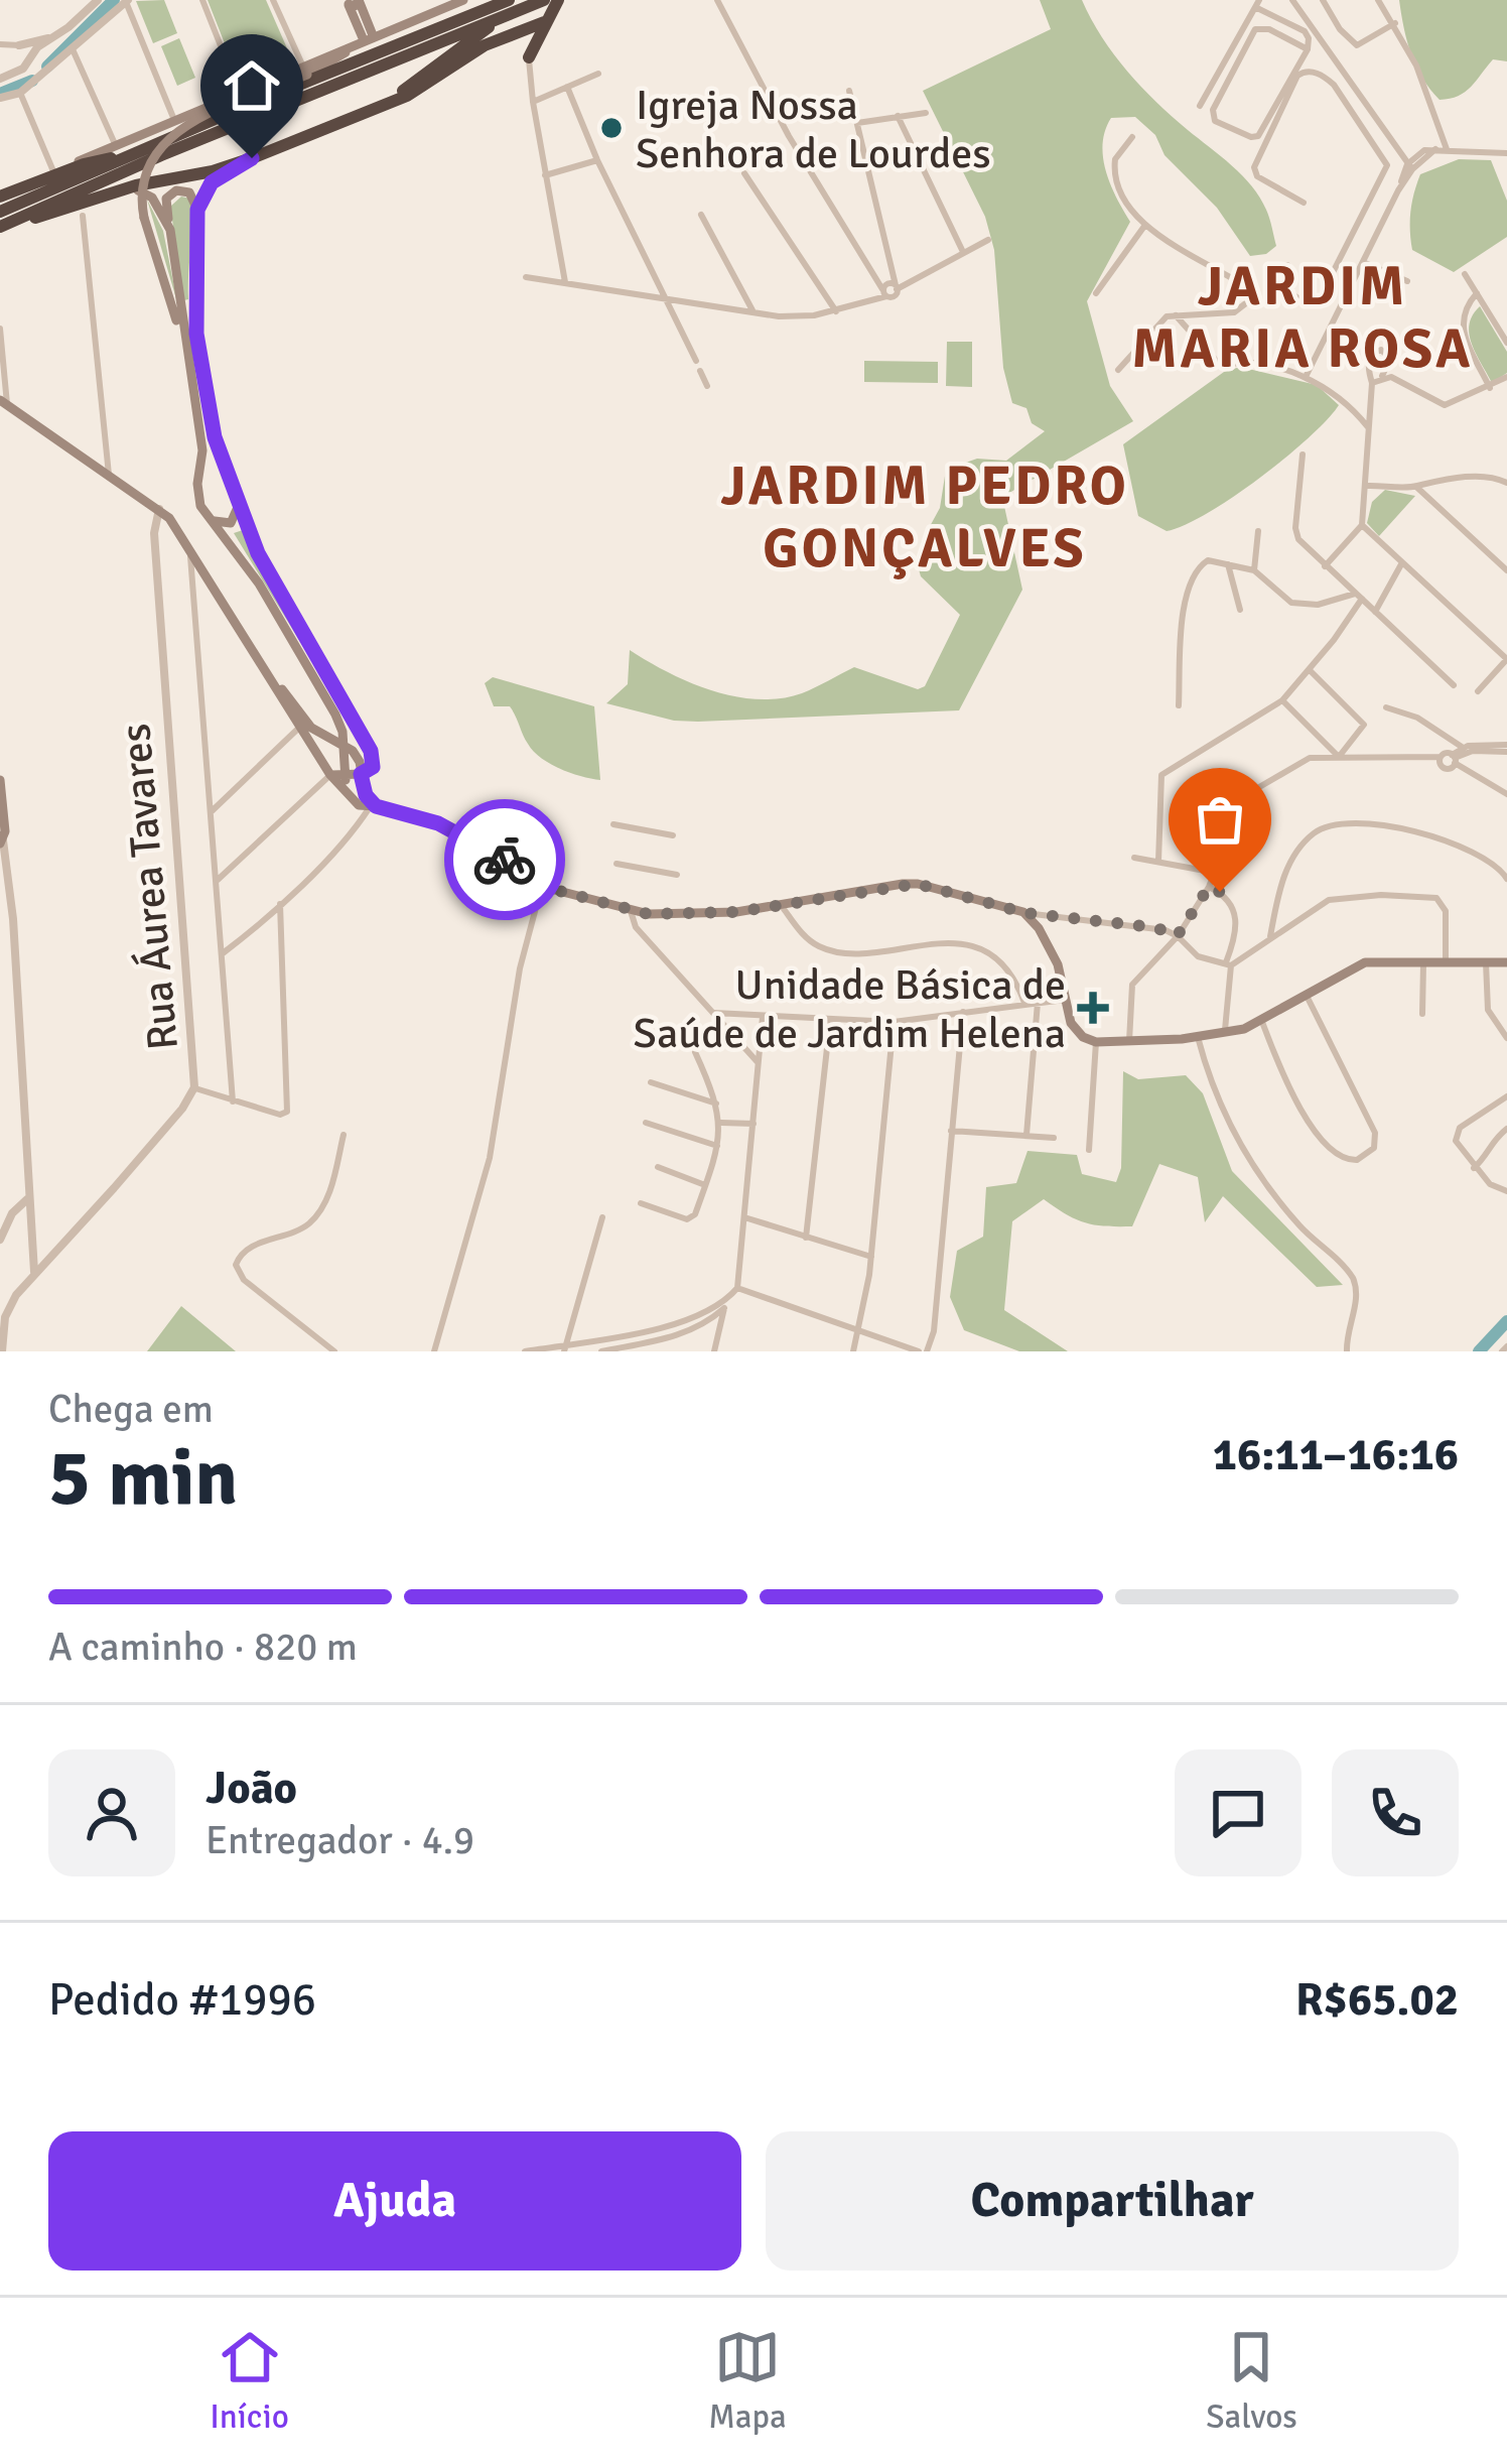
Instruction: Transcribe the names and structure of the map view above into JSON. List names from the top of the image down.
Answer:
{
  "streets": {
    "street": ["Rua Áurea Tavares"]
  },
  "districts": ["JARDIM MARIA ROSA", "JARDIM PEDRO GONÇALVES"],
  "places": {
    "other": ["Igreja Nossa Senhora de Lourdes"],
    "health": ["Unidade Básica de Saúde de Jardim Helena"]
  },
  "page": {
    "heading": ["5 min", "Chega em", "16:11–16:16"],
    "panel": [
      "João",
      "Entregador · 4.9",
      "Pedido #1996",
      "R$65.02"
    ],
    "bar": "A caminho · 820 m",
    "buttons": ["Ajuda", "Compartilhar"],
    "tabs": ["Início", "Mapa", "Salvos"]
  }
}
